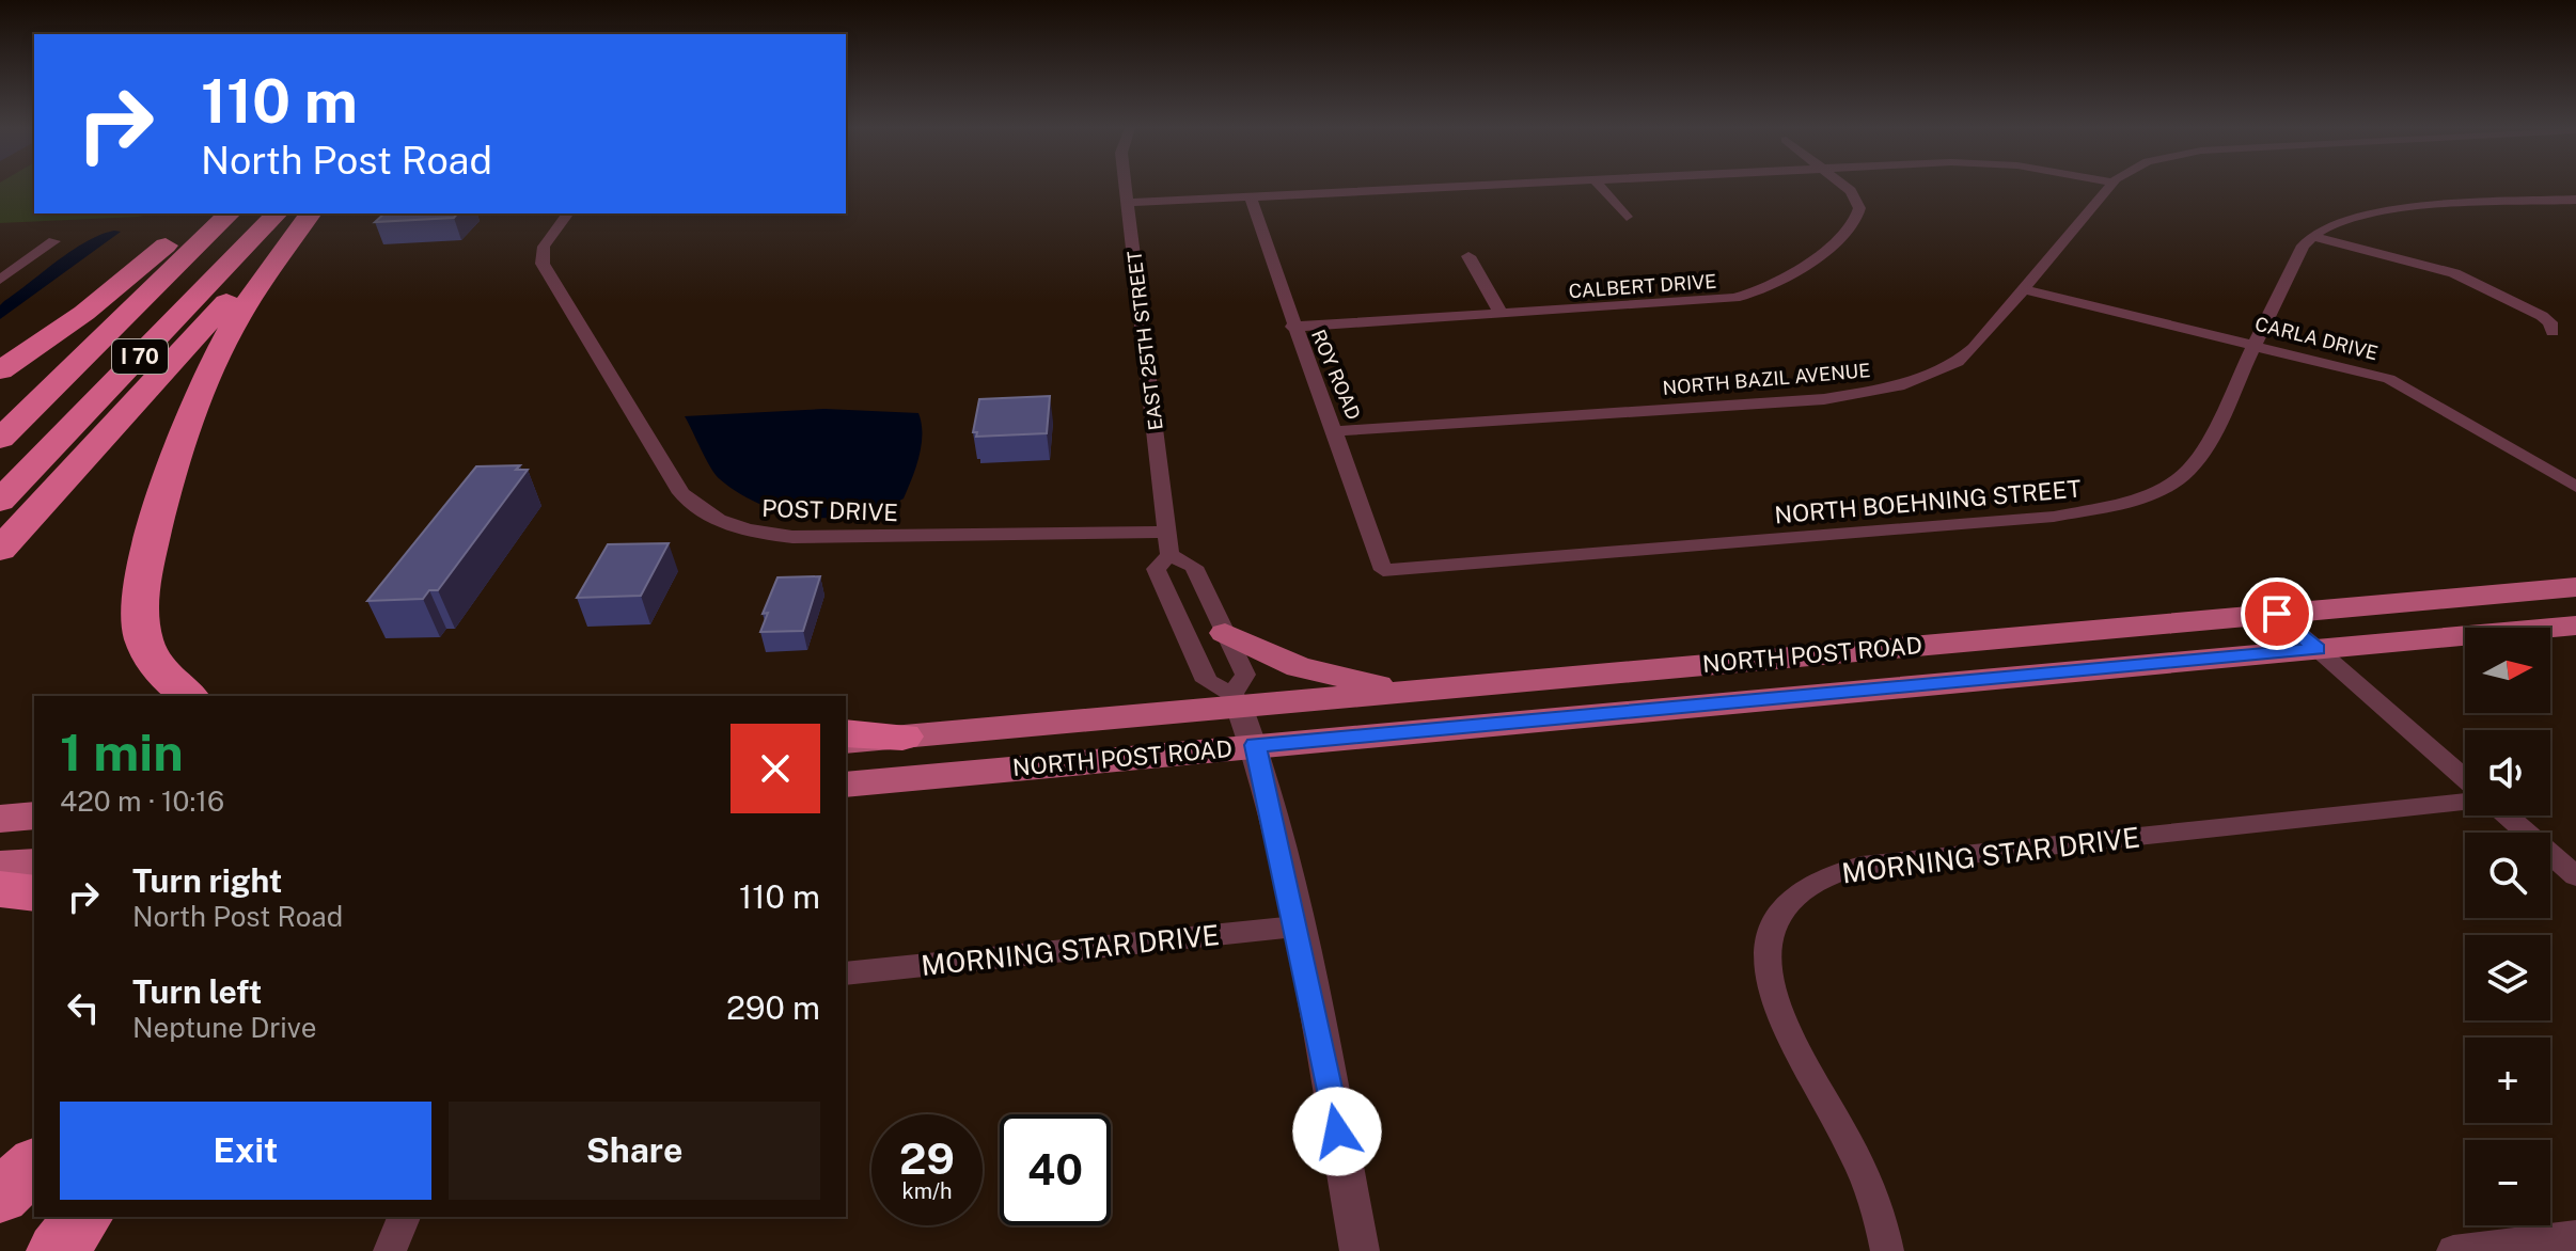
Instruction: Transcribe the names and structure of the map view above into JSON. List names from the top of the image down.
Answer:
{
  "streets": {
    "highway": ["I 70"],
    "main road": ["NORTH POST ROAD"],
    "street": [
      "CALBERT DRIVE",
      "CARLA DRIVE",
      "EAST 25TH STREET",
      "ROY ROAD",
      "NORTH BAZIL AVENUE",
      "NORTH BOEHNING STREET",
      "POST DRIVE",
      "MORNING STAR DRIVE"
    ]
  },
  "crossings": [
    ["CALBERT DRIVE", "ROY ROAD"],
    ["CARLA DRIVE", "NORTH BAZIL AVENUE"],
    ["CARLA DRIVE", "NORTH BOEHNING STREET"],
    ["EAST 25TH STREET", "POST DRIVE"],
    ["EAST 25TH STREET", "NORTH POST ROAD"],
    ["EAST 25TH STREET", "MORNING STAR DRIVE"],
    ["ROY ROAD", "NORTH BAZIL AVENUE"],
    ["ROY ROAD", "NORTH BOEHNING STREET"]
  ],
  "north": "right",
  "page": {
    "turn": ["110 m", "North Post Road"],
    "map_buttons": ["+", "−"],
    "heading": ["1 min", "420 m · 10:16"],
    "list": [
      {
        "name": "Turn right",
        "note": "North Post Road",
        "value": "110 m"
      },
      {
        "name": "Turn left",
        "note": "Neptune Drive",
        "value": "290 m"
      }
    ],
    "buttons": ["Exit", "Share"],
    "speed": "29 km/h",
    "limit": "40"
  }
}
